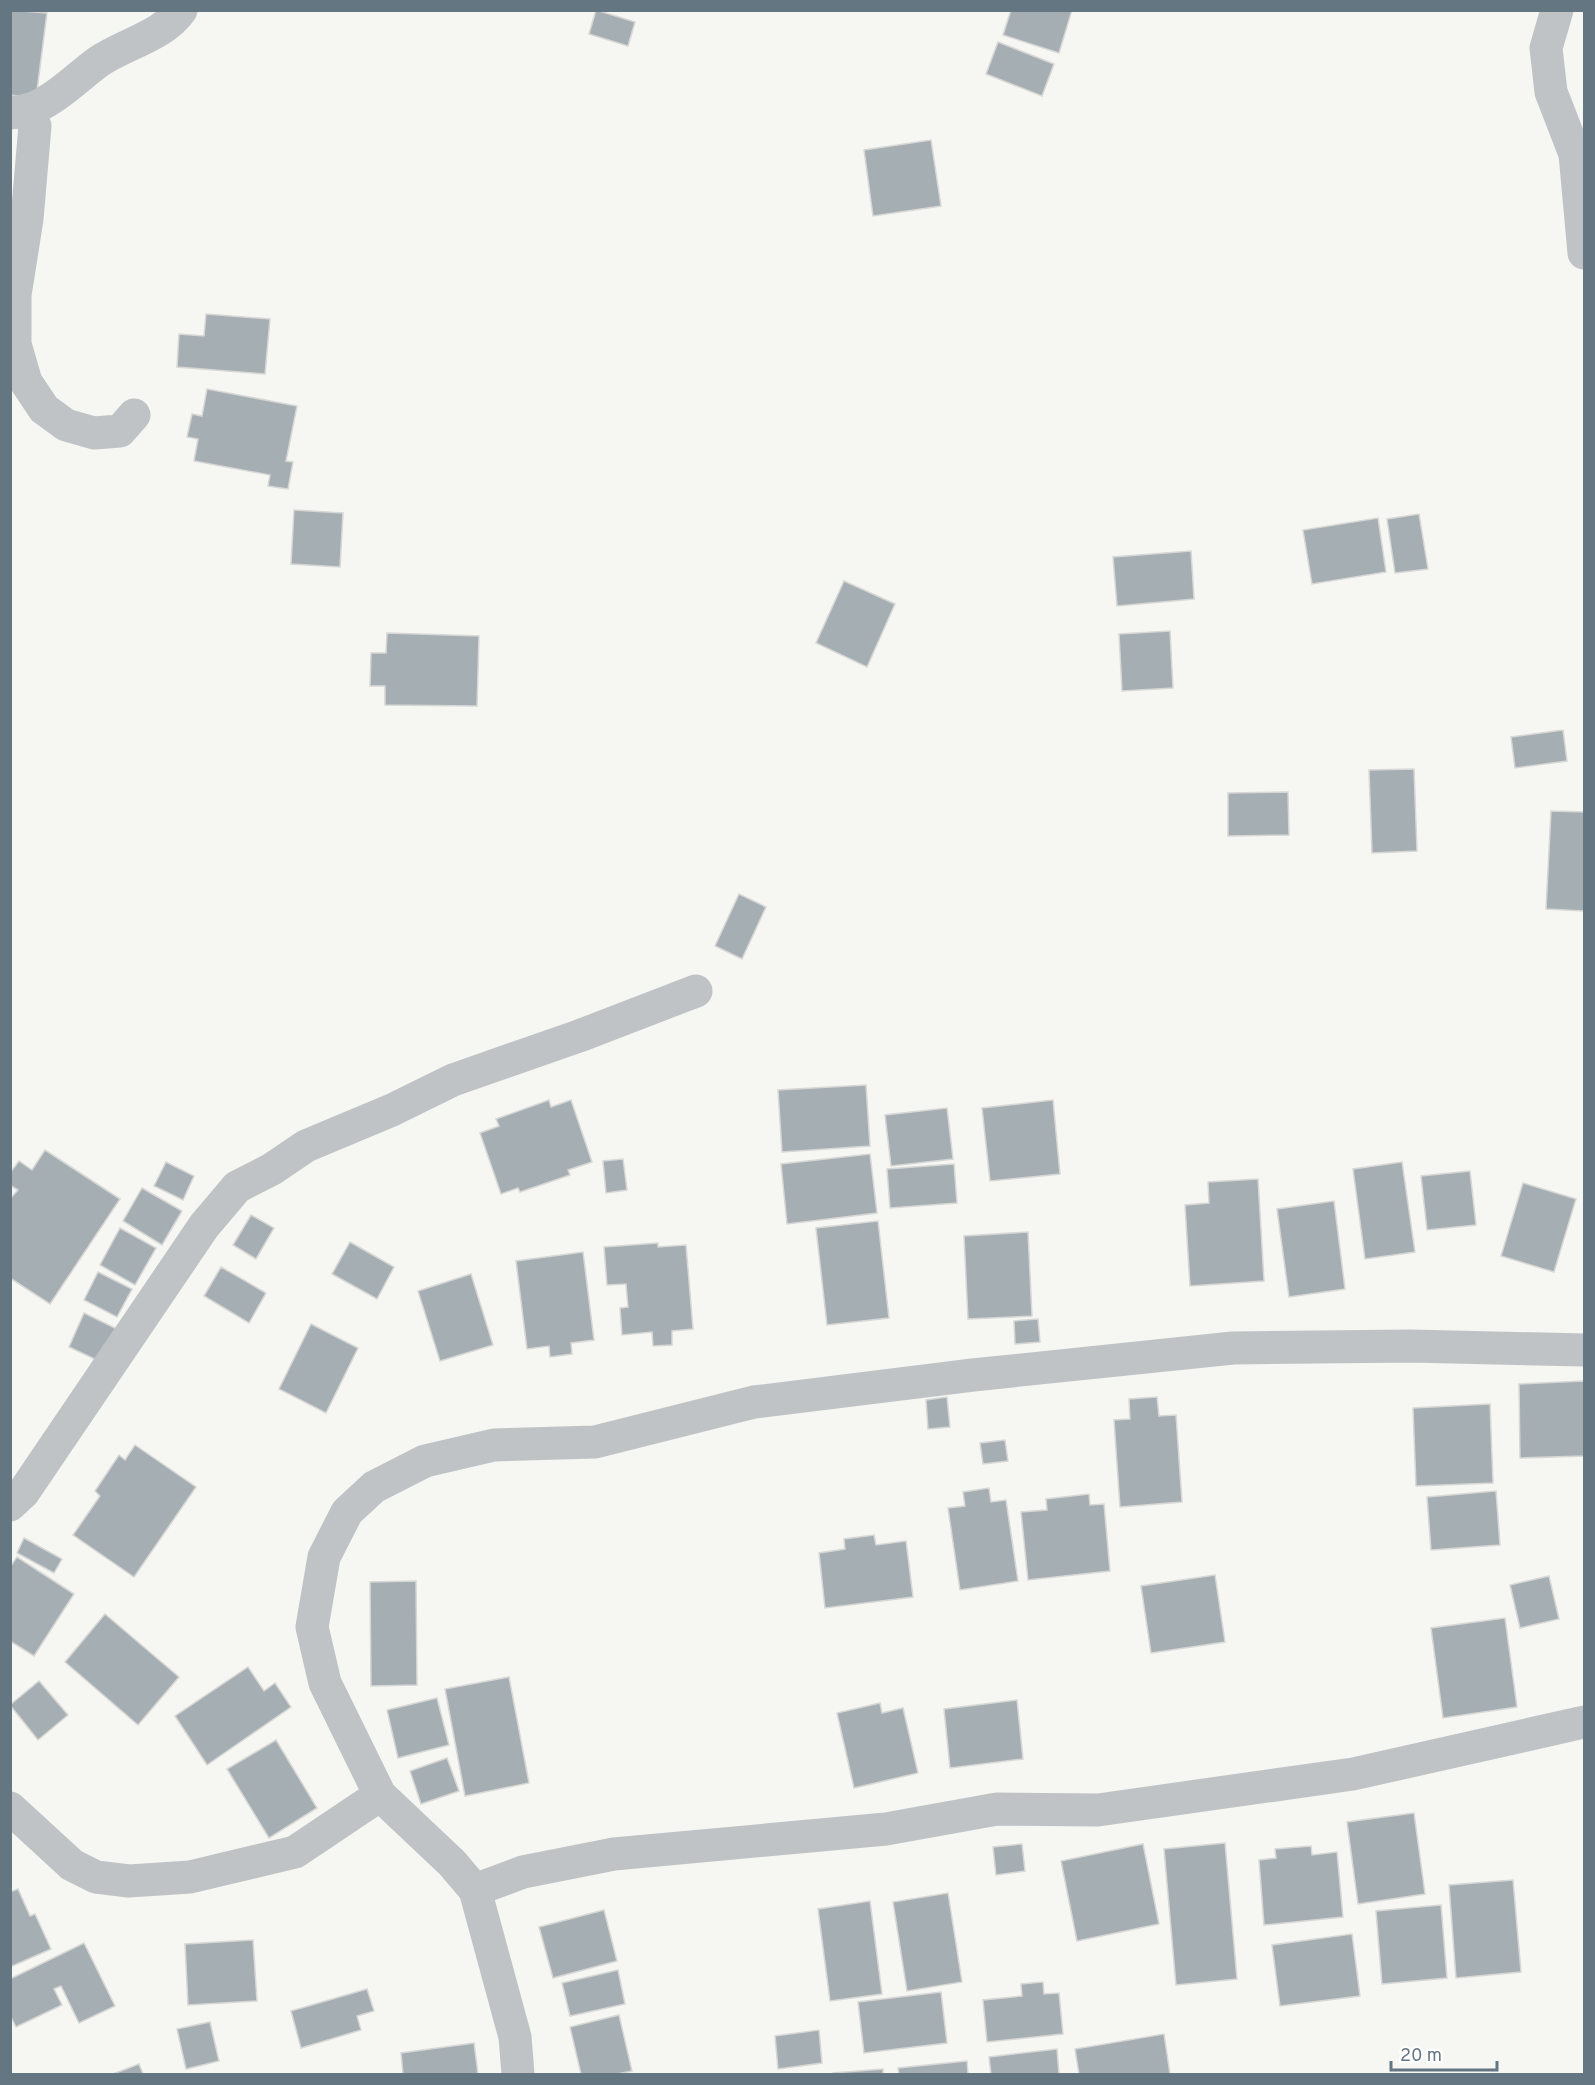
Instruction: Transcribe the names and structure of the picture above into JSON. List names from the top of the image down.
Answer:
{
  "scale_bar": "20 m"
}
